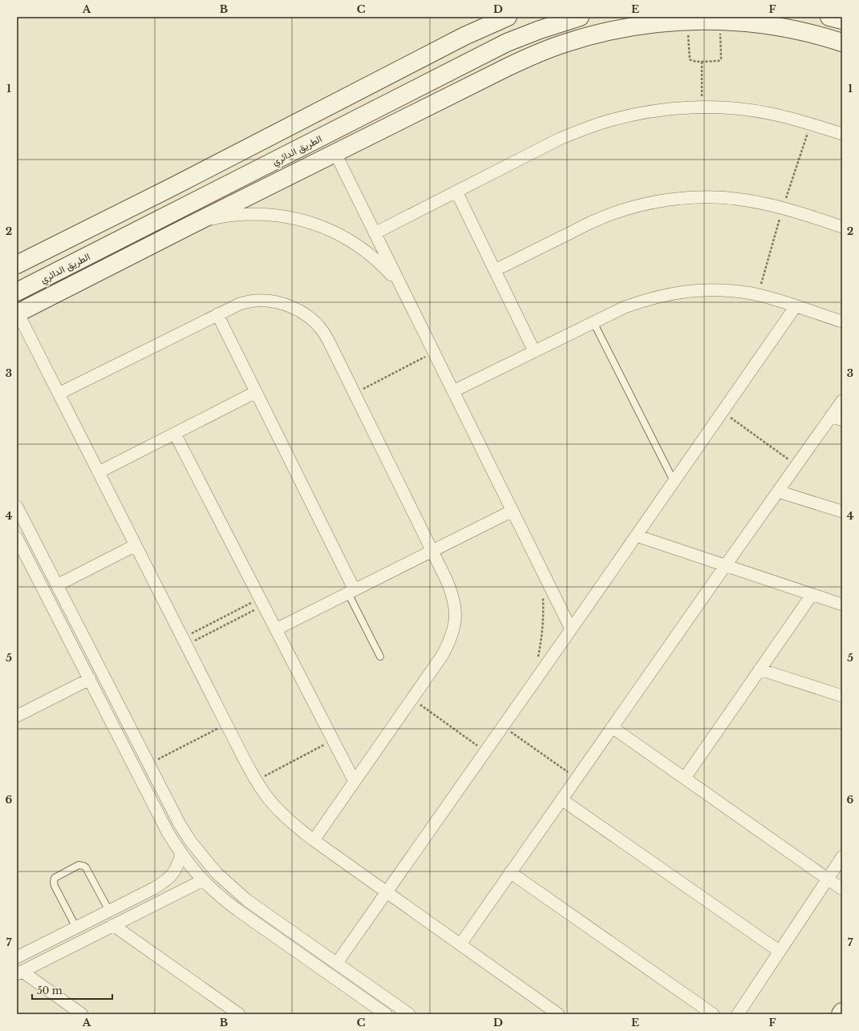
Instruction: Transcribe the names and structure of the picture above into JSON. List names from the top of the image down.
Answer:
{
  "streets": {
    "main road": ["الطريق الدائري"]
  },
  "scale_bar": "50 m",
  "grid": {
    "columns": [
      "A",
      "B",
      "C",
      "D",
      "E",
      "F"
    ],
    "rows": [
      "1",
      "2",
      "3",
      "4",
      "5",
      "6",
      "7"
    ]
  }
}
